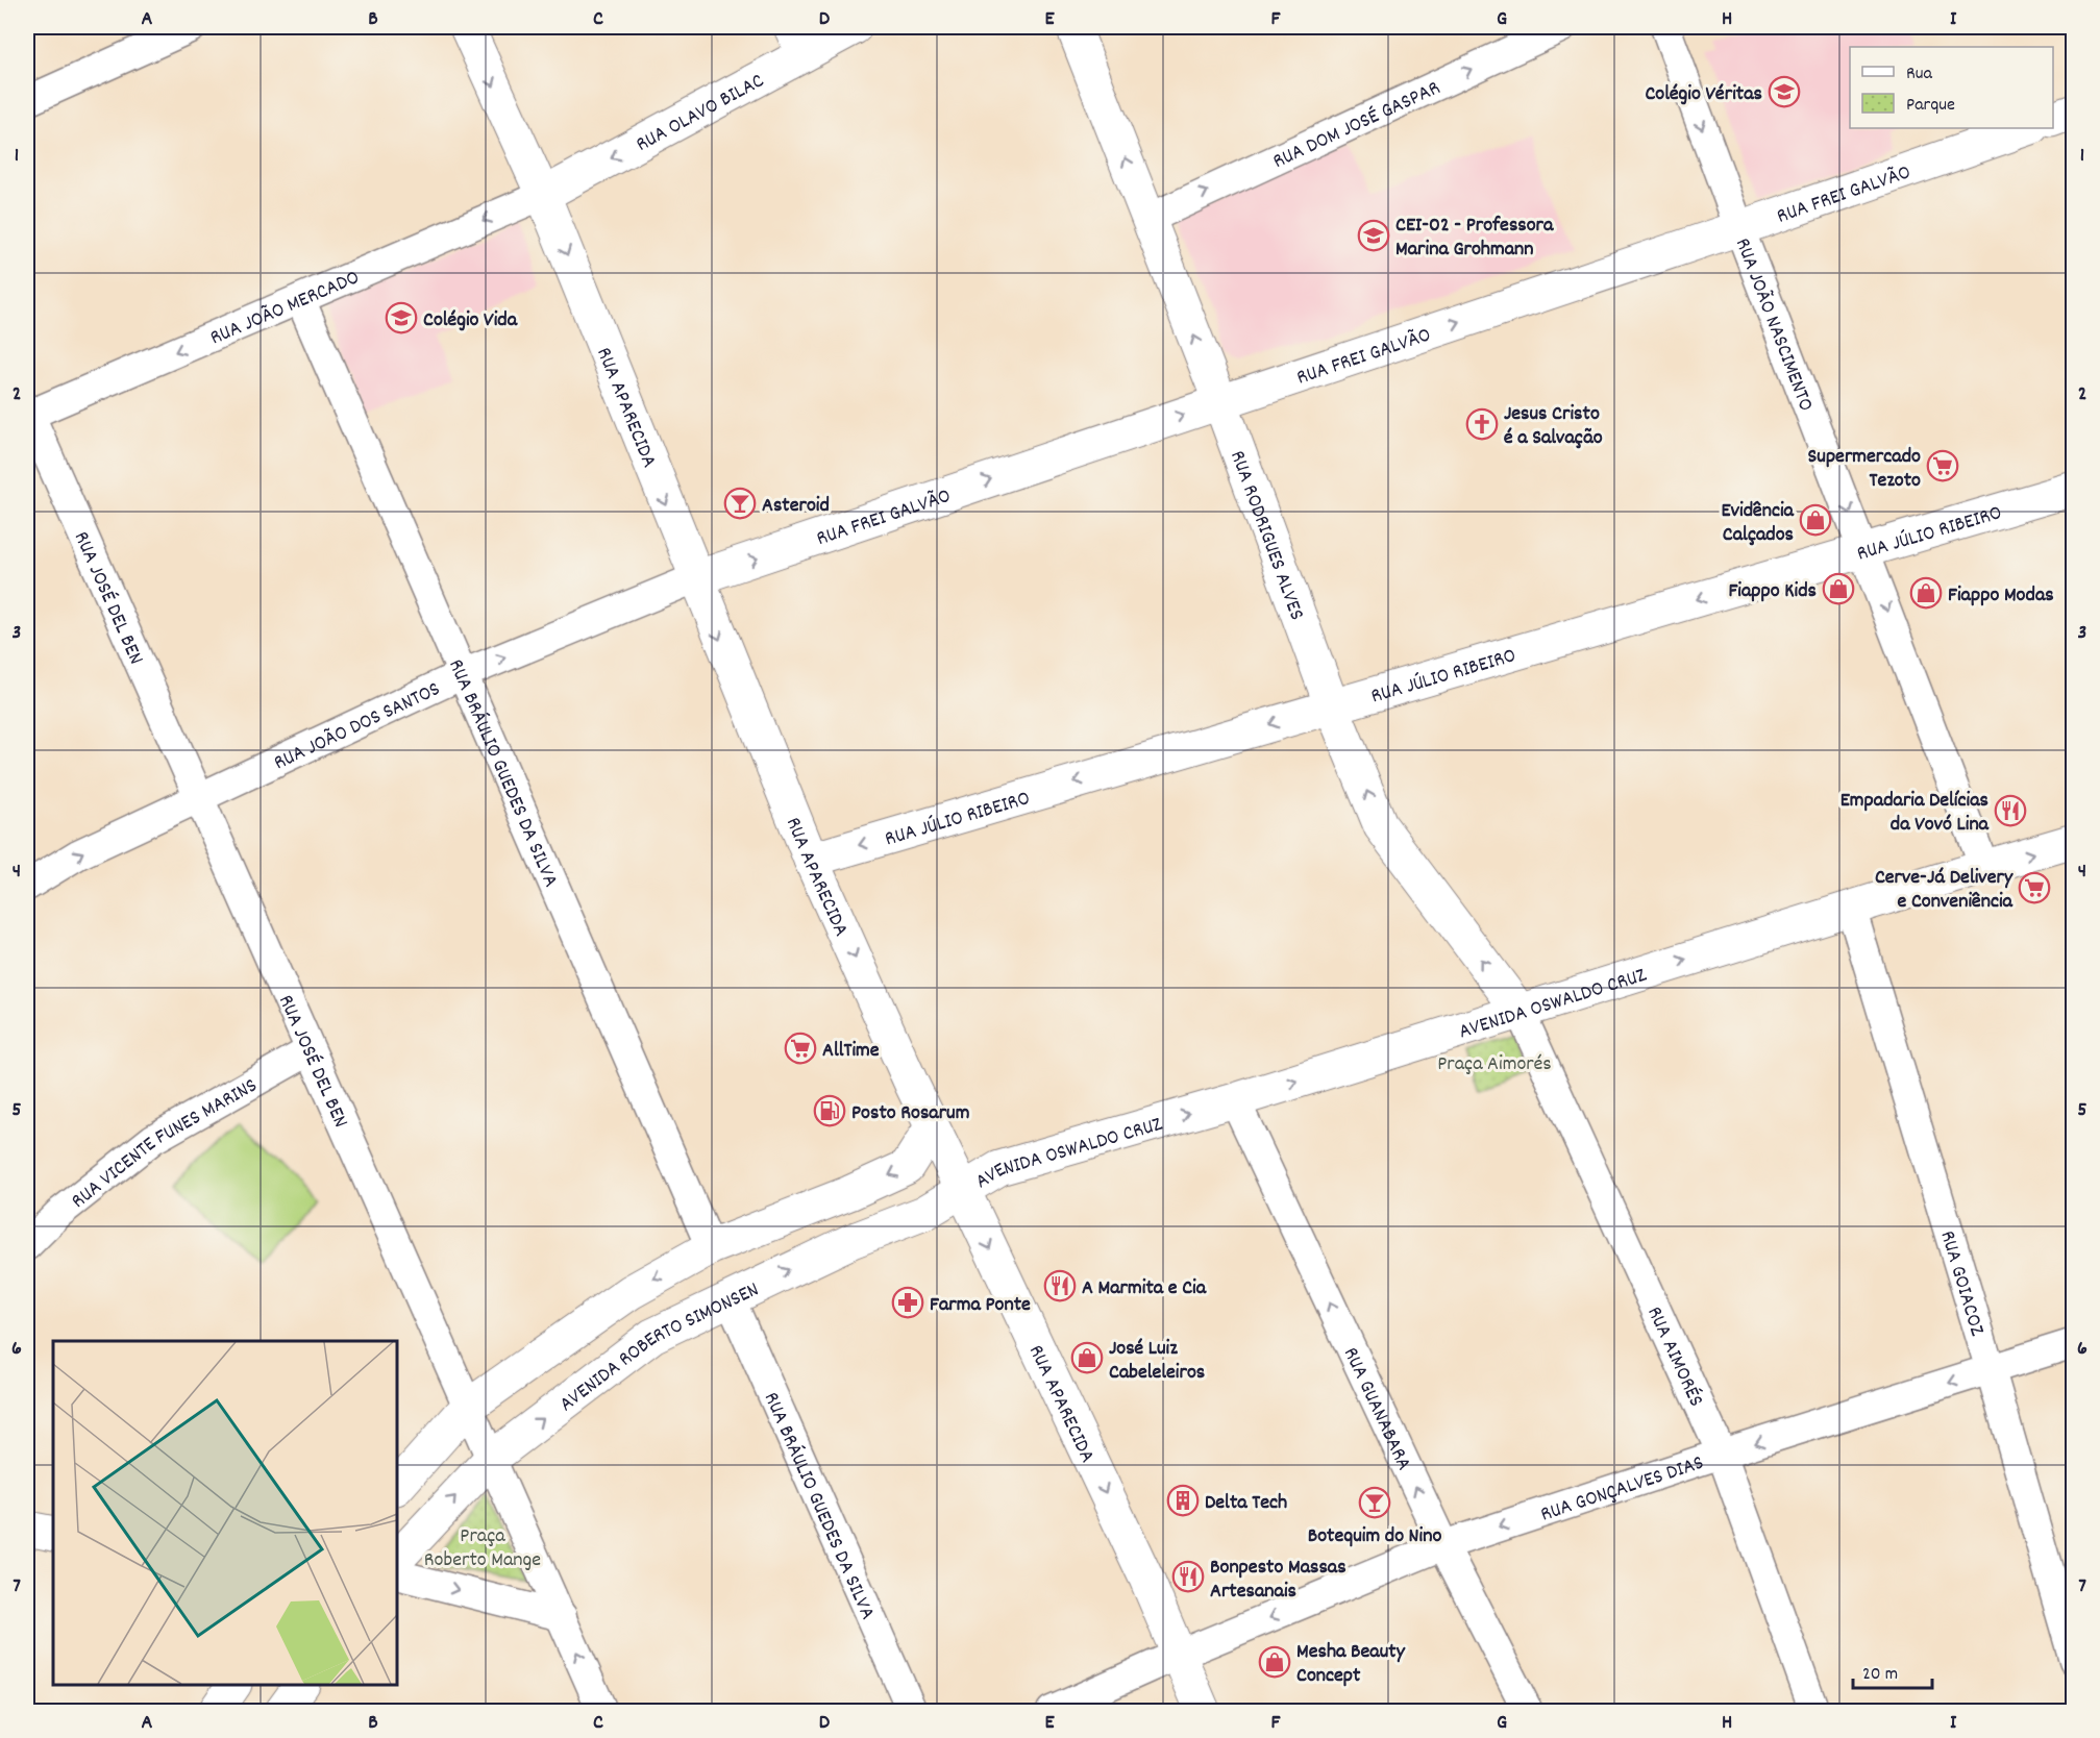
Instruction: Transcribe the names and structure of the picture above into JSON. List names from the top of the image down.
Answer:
{
  "streets": {
    "main road": [
      "RUA OLAVO BILAC",
      "RUA FREI GALVÃO",
      "RUA APARECIDA",
      "RUA JÚLIO RIBEIRO",
      "RUA RODRIGUES ALVES",
      "AVENIDA OSWALDO CRUZ",
      "AVENIDA ROBERTO SIMONSEN"
    ],
    "street": [
      "RUA DOM JOSÉ GASPAR",
      "RUA JOÃO MERCADO",
      "RUA JOÃO NASCIMENTO",
      "RUA JOSÉ DEL BEN",
      "RUA JOÃO DOS SANTOS",
      "RUA BRÁULIO GUEDES DA SILVA",
      "RUA VICENTE FUNES MARINS",
      "RUA GOIACOZ",
      "RUA AIMORÉS",
      "RUA GUANABARA",
      "RUA GONÇALVES DIAS"
    ]
  },
  "crossings": [
    ["RUA OLAVO BILAC", "RUA JOÃO MERCADO"],
    ["RUA OLAVO BILAC", "RUA APARECIDA"],
    ["RUA DOM JOSÉ GASPAR", "RUA RODRIGUES ALVES"],
    ["RUA FREI GALVÃO", "RUA JOÃO NASCIMENTO"],
    ["RUA FREI GALVÃO", "RUA APARECIDA"],
    ["RUA FREI GALVÃO", "RUA RODRIGUES ALVES"],
    ["RUA FREI GALVÃO", "RUA JOÃO DOS SANTOS"],
    ["RUA JOÃO MERCADO", "RUA APARECIDA"],
    ["RUA JOÃO MERCADO", "RUA JOSÉ DEL BEN"],
    ["RUA JOÃO MERCADO", "RUA BRÁULIO GUEDES DA SILVA"],
    ["RUA JOÃO NASCIMENTO", "RUA JÚLIO RIBEIRO"],
    ["RUA JOÃO NASCIMENTO", "AVENIDA OSWALDO CRUZ"],
    ["RUA APARECIDA", "RUA JÚLIO RIBEIRO"],
    ["RUA APARECIDA", "RUA JOÃO DOS SANTOS"],
    ["RUA APARECIDA", "AVENIDA OSWALDO CRUZ"],
    ["RUA APARECIDA", "AVENIDA ROBERTO SIMONSEN"],
    ["RUA APARECIDA", "RUA GONÇALVES DIAS"],
    ["RUA JÚLIO RIBEIRO", "RUA RODRIGUES ALVES"],
    ["RUA RODRIGUES ALVES", "AVENIDA OSWALDO CRUZ"],
    ["RUA RODRIGUES ALVES", "RUA AIMORÉS"],
    ["RUA JOSÉ DEL BEN", "RUA JOÃO DOS SANTOS"],
    ["RUA JOSÉ DEL BEN", "RUA VICENTE FUNES MARINS"],
    ["RUA JOSÉ DEL BEN", "AVENIDA ROBERTO SIMONSEN"],
    ["RUA JOÃO DOS SANTOS", "RUA BRÁULIO GUEDES DA SILVA"],
    ["RUA BRÁULIO GUEDES DA SILVA", "AVENIDA ROBERTO SIMONSEN"],
    ["AVENIDA OSWALDO CRUZ", "RUA GOIACOZ"],
    ["AVENIDA OSWALDO CRUZ", "AVENIDA ROBERTO SIMONSEN"],
    ["AVENIDA OSWALDO CRUZ", "RUA AIMORÉS"],
    ["AVENIDA OSWALDO CRUZ", "RUA GUANABARA"],
    ["RUA GOIACOZ", "RUA GONÇALVES DIAS"],
    ["RUA AIMORÉS", "RUA GONÇALVES DIAS"],
    ["RUA GUANABARA", "RUA GONÇALVES DIAS"]
  ],
  "one_way": [
    "RUA OLAVO BILAC",
    "RUA DOM JOSÉ GASPAR",
    "RUA FREI GALVÃO",
    "RUA JOÃO MERCADO",
    "RUA JOÃO NASCIMENTO",
    "RUA APARECIDA",
    "RUA JÚLIO RIBEIRO",
    "RUA RODRIGUES ALVES",
    "RUA JOÃO DOS SANTOS",
    "AVENIDA OSWALDO CRUZ",
    "RUA GUANABARA",
    "RUA GONÇALVES DIAS"
  ],
  "parks": ["Praça Aimorés", "Praça Roberto Mange"],
  "places": {
    "school or university": ["Colégio Véritas", "CEI-02 - Professora Marina Grohmann", "Colégio Vida"],
    "church": ["Jesus Cristo é a Salvação"],
    "supermarket": ["Supermercado Tezoto", "Cerve-Já Delivery e Conveniência", "AllTime"],
    "bar": ["Asteroid", "Botequim do Nino"],
    "shop": [
      "Evidência Calçados",
      "Fiappo Kids",
      "Fiappo Modas",
      "José Luiz Cabeleleiros",
      "Mesha Beauty Concept"
    ],
    "restaurant": ["Empadaria Delícias da Vovó Lina", "A Marmita e Cia", "Bonpesto Massas Artesanais"],
    "fuel station": ["Posto Rosarum"],
    "pharmacy": ["Farma Ponte"],
    "building": ["Delta Tech"]
  },
  "legend": ["Rua", "Parque"],
  "scale_bar": "20 m",
  "grid": {
    "columns": [
      "A",
      "B",
      "C",
      "D",
      "E",
      "F",
      "G",
      "H",
      "I"
    ],
    "rows": [
      "1",
      "2",
      "3",
      "4",
      "5",
      "6",
      "7"
    ]
  }
}
